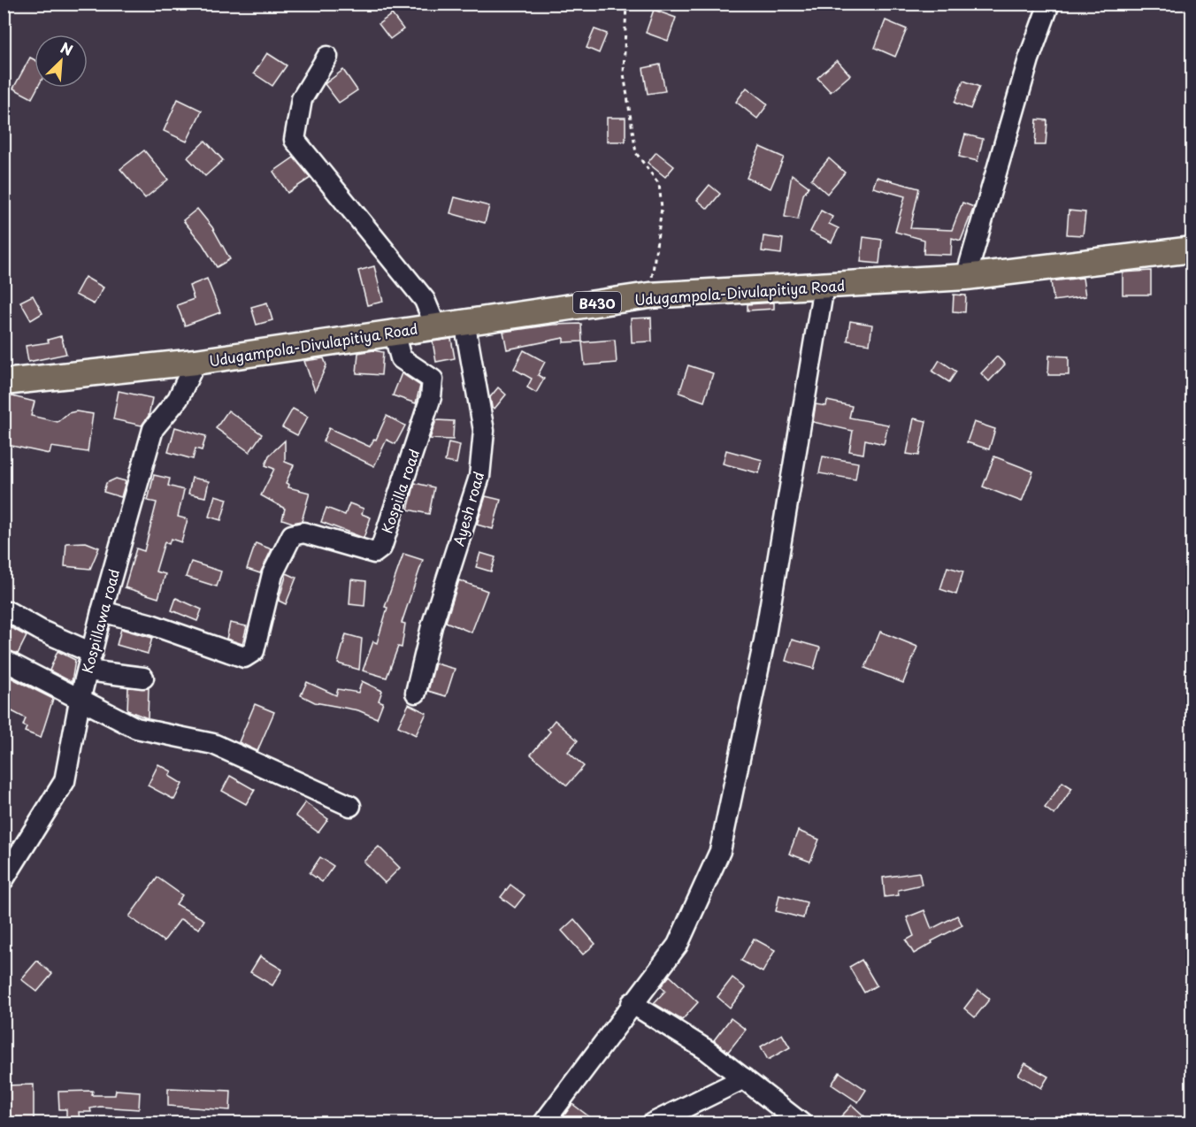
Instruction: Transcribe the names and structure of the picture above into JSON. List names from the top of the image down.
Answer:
{
  "streets": {
    "main road": ["Udugampola-Divulapitiya Road", "B430"],
    "street": ["Kospilla road", "Ayesh road", "Kospillawa road"]
  },
  "crossings": [
    ["Udugampola-Divulapitiya Road", "Kospilla road"],
    ["Udugampola-Divulapitiya Road", "Ayesh road"],
    ["Udugampola-Divulapitiya Road", "Kospillawa road"],
    ["Kospilla road", "Kospillawa road"]
  ],
  "north": "top right"
}
